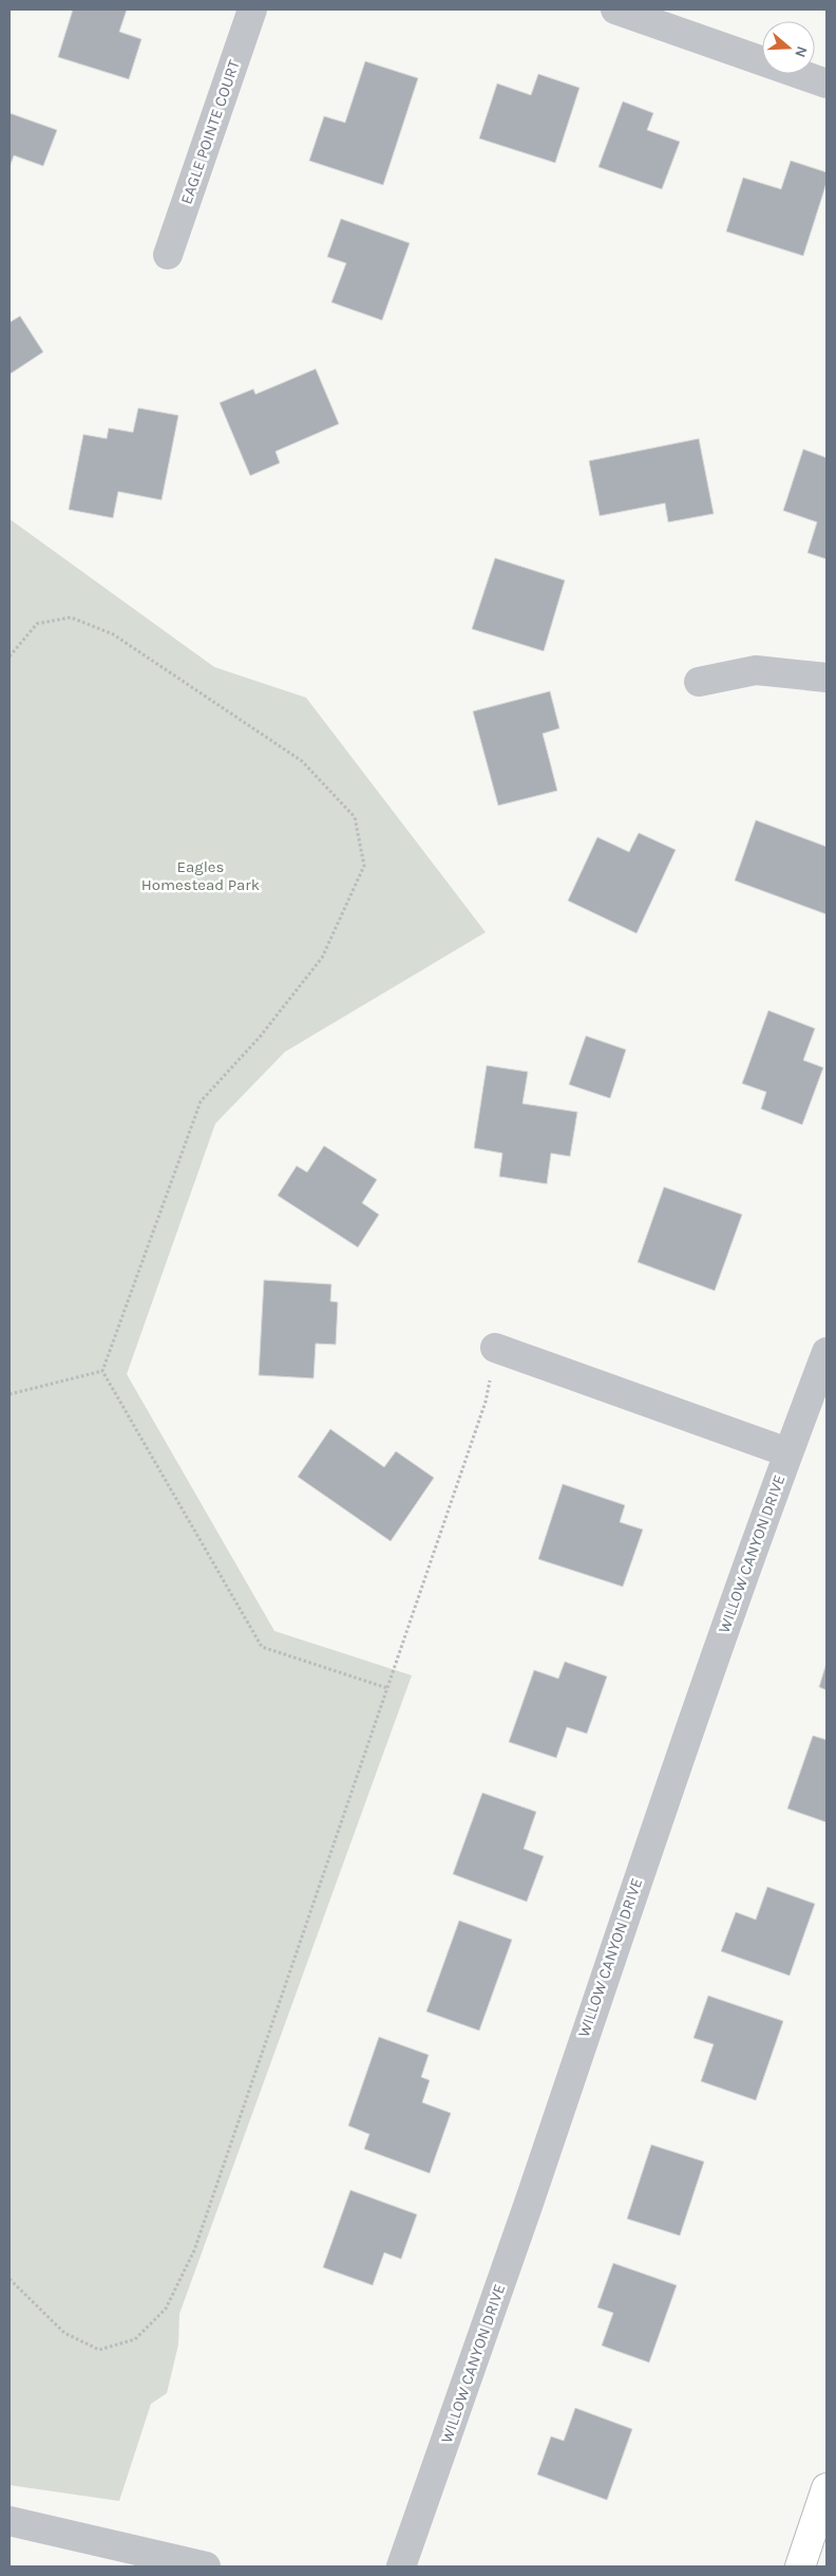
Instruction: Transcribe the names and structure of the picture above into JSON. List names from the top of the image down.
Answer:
{
  "streets": {
    "street": ["EAGLE POINTE COURT", "WILLOW CANYON DRIVE"]
  },
  "parks": ["Eagles Homestead Park"],
  "north": "right"
}
